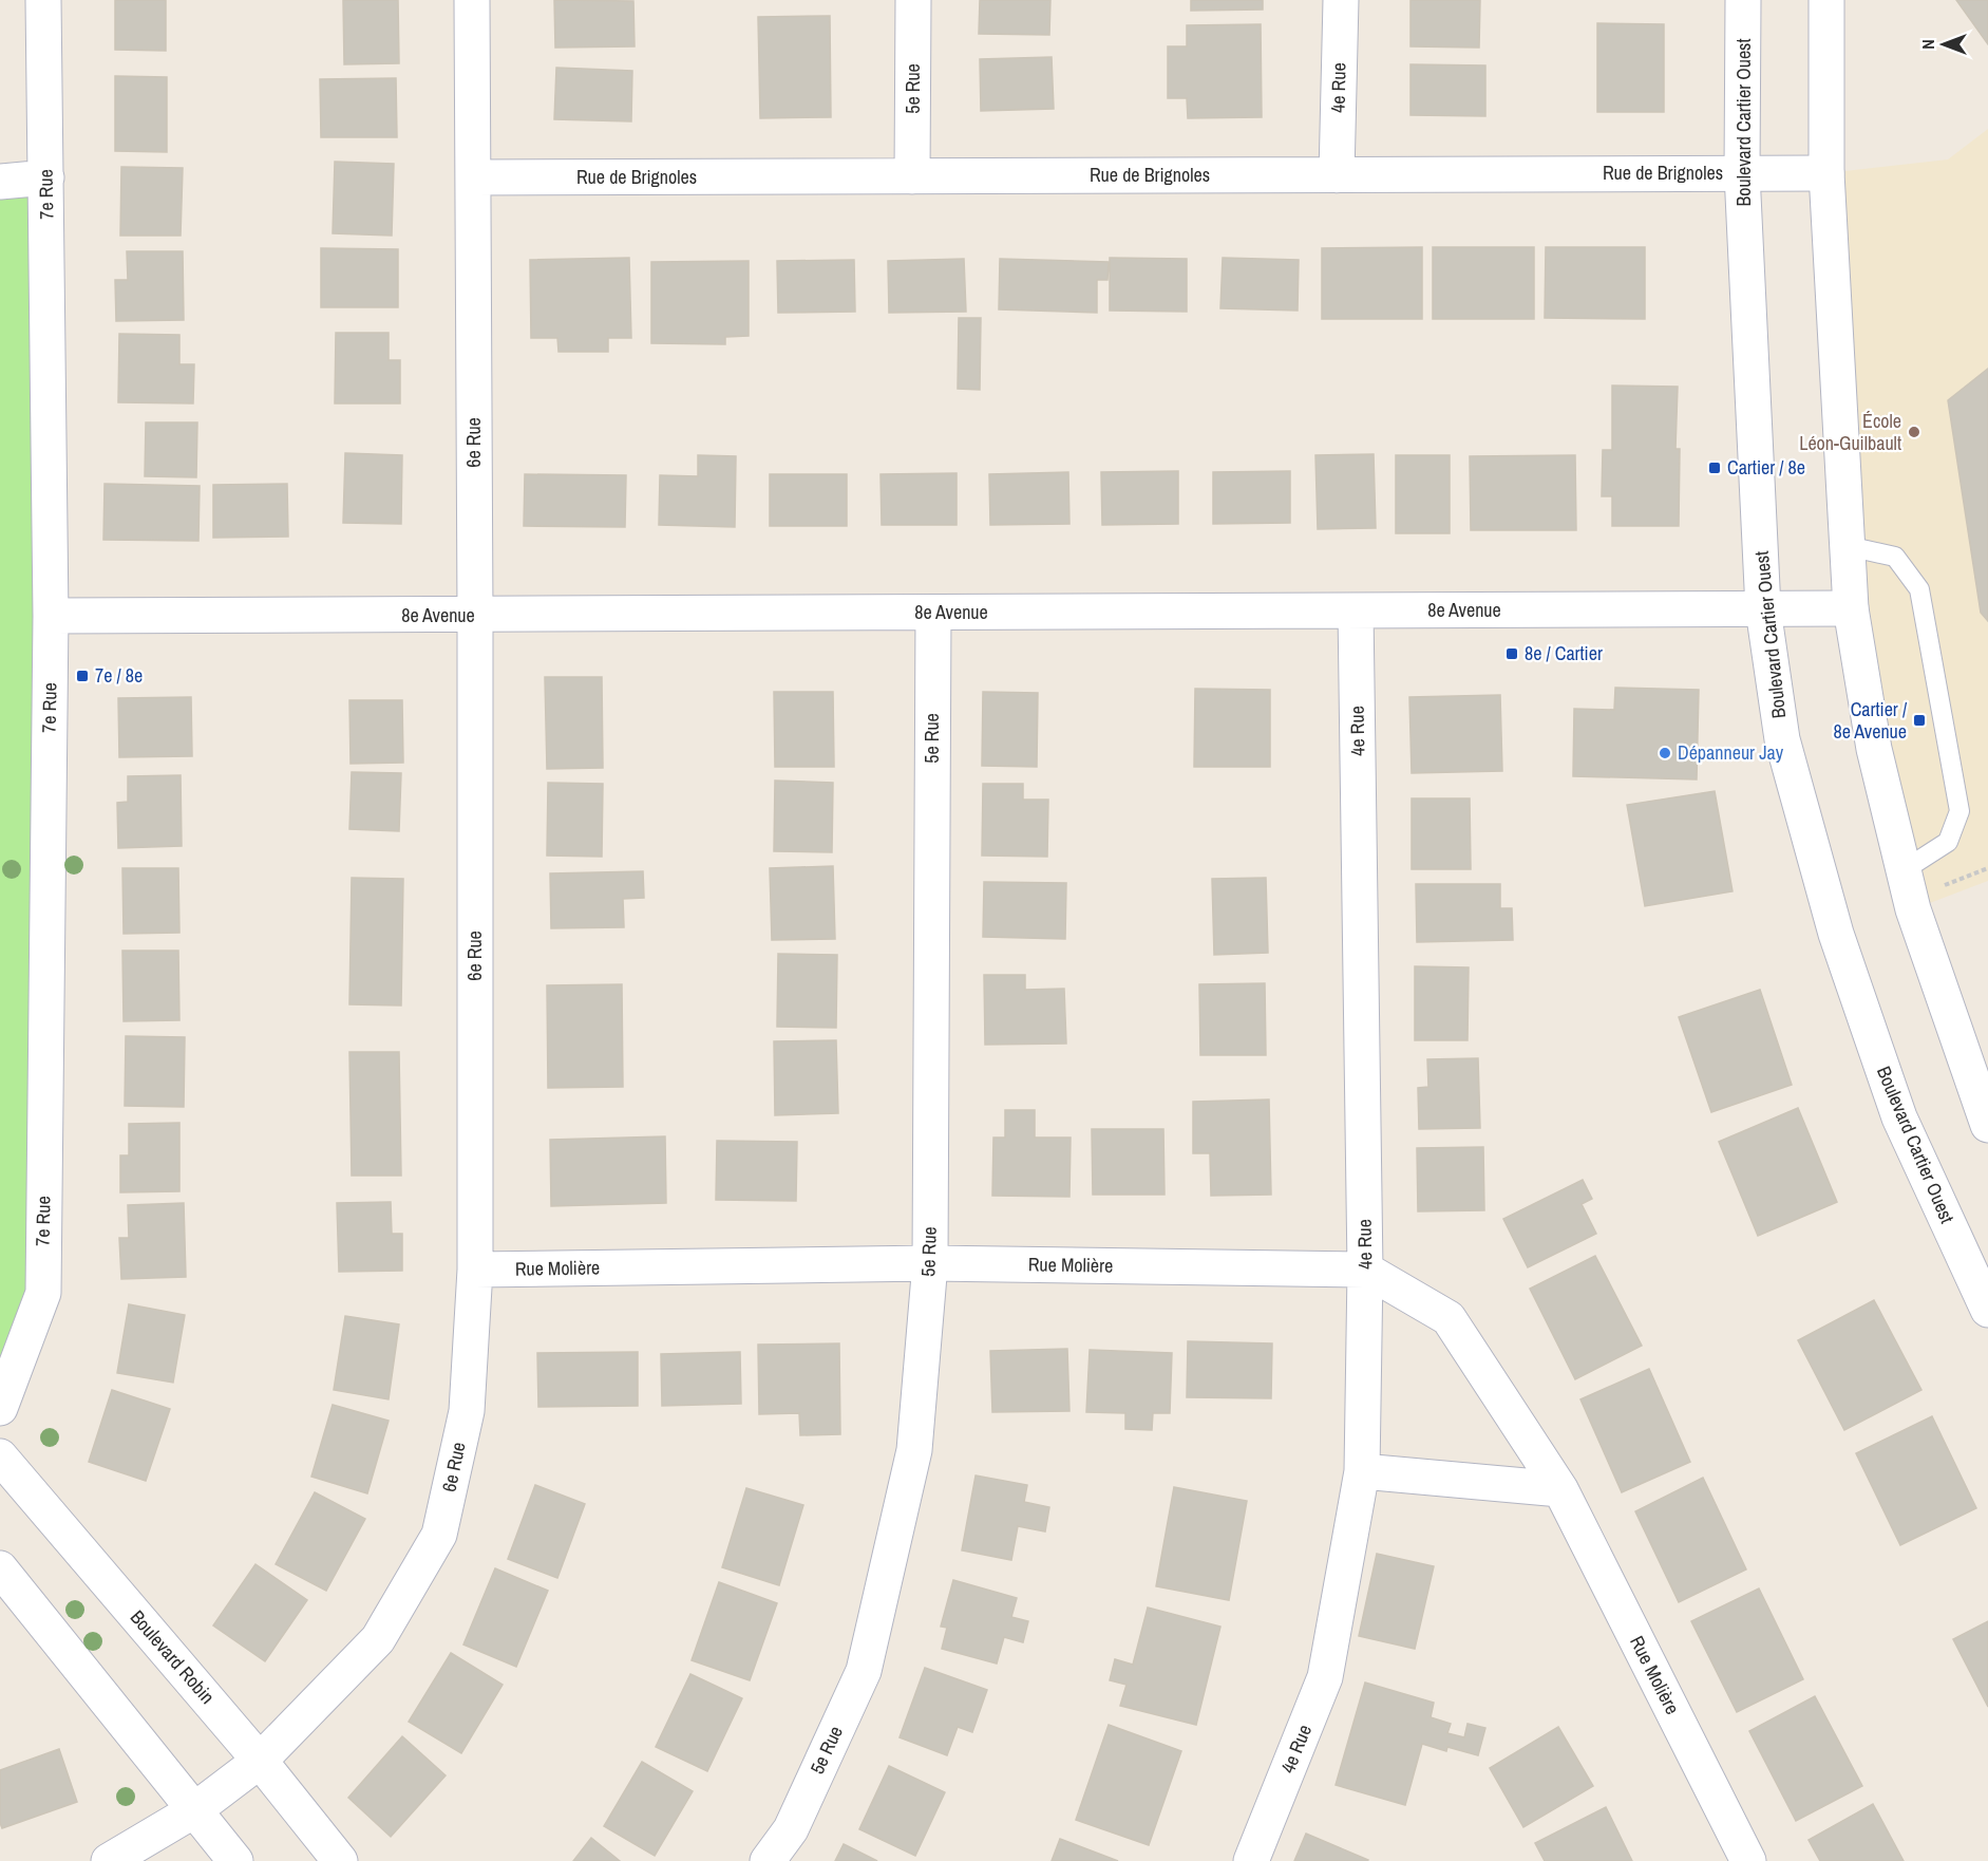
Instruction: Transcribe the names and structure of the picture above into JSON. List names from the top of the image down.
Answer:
{
  "streets": {
    "street": [
      "4e Rue",
      "5e Rue",
      "Boulevard Cartier Ouest",
      "Rue de Brignoles",
      "7e Rue",
      "6e Rue",
      "8e Avenue",
      "Rue Molière",
      "Boulevard Robin"
    ]
  },
  "crossings": [
    ["4e Rue", "Rue de Brignoles"],
    ["4e Rue", "8e Avenue"],
    ["4e Rue", "Rue Molière"],
    ["5e Rue", "Rue de Brignoles"],
    ["5e Rue", "8e Avenue"],
    ["5e Rue", "Rue Molière"],
    ["Boulevard Cartier Ouest", "Rue de Brignoles"],
    ["Boulevard Cartier Ouest", "8e Avenue"],
    ["Rue de Brignoles", "6e Rue"],
    ["7e Rue", "8e Avenue"],
    ["6e Rue", "8e Avenue"],
    ["6e Rue", "Rue Molière"],
    ["6e Rue", "Boulevard Robin"]
  ],
  "places": {
    "other": ["École Léon-Guilbault", "Dépanneur Jay"],
    "transit": [
      "Cartier / 8e",
      "8e / Cartier",
      "7e / 8e",
      "Cartier / 8e Avenue"
    ]
  },
  "north": "left"
}
